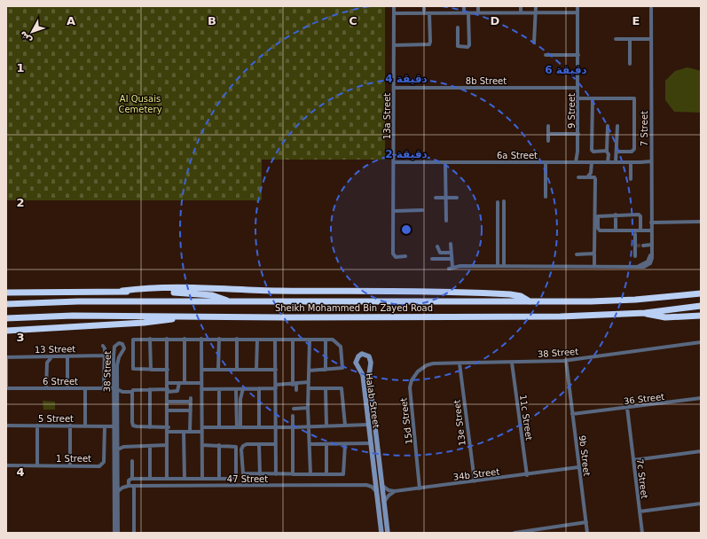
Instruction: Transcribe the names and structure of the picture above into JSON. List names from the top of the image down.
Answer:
{
  "streets": {
    "highway": ["Sheikh Mohammed Bin Zayed Road"],
    "street": [
      "8b Street",
      "9 Street",
      "13a Street",
      "7 Street",
      "6a Street",
      "13 Street",
      "38 Street",
      "6 Street",
      "36 Street",
      "Halab Street",
      "11c Street",
      "5 Street",
      "15d Street",
      "13e Street",
      "9b Street",
      "1 Street",
      "34b Street",
      "47 Street",
      "7c Street"
    ]
  },
  "crossings": [
    ["8b Street", "9 Street"],
    ["8b Street", "13a Street"],
    ["9 Street", "6a Street"],
    ["13a Street", "6a Street"],
    ["7 Street", "6a Street"],
    ["38 Street", "6 Street"],
    ["38 Street", "11c Street"],
    ["38 Street", "5 Street"],
    ["38 Street", "15d Street"],
    ["38 Street", "13e Street"],
    ["38 Street", "9b Street"],
    ["38 Street", "47 Street"],
    ["36 Street", "9b Street"],
    ["36 Street", "7c Street"],
    ["Halab Street", "34b Street"],
    ["11c Street", "34b Street"],
    ["5 Street", "1 Street"],
    ["15d Street", "34b Street"],
    ["13e Street", "34b Street"],
    ["9b Street", "34b Street"]
  ],
  "parks": ["Al Qusais Cemetery"],
  "north": "bottom left",
  "grid": {
    "columns": [
      "A",
      "B",
      "C",
      "D",
      "E"
    ],
    "rows": [
      "1",
      "2",
      "3",
      "4"
    ]
  },
  "rings": ["6 دقيقة", "4 دقيقة", "2 دقيقة"]
}
